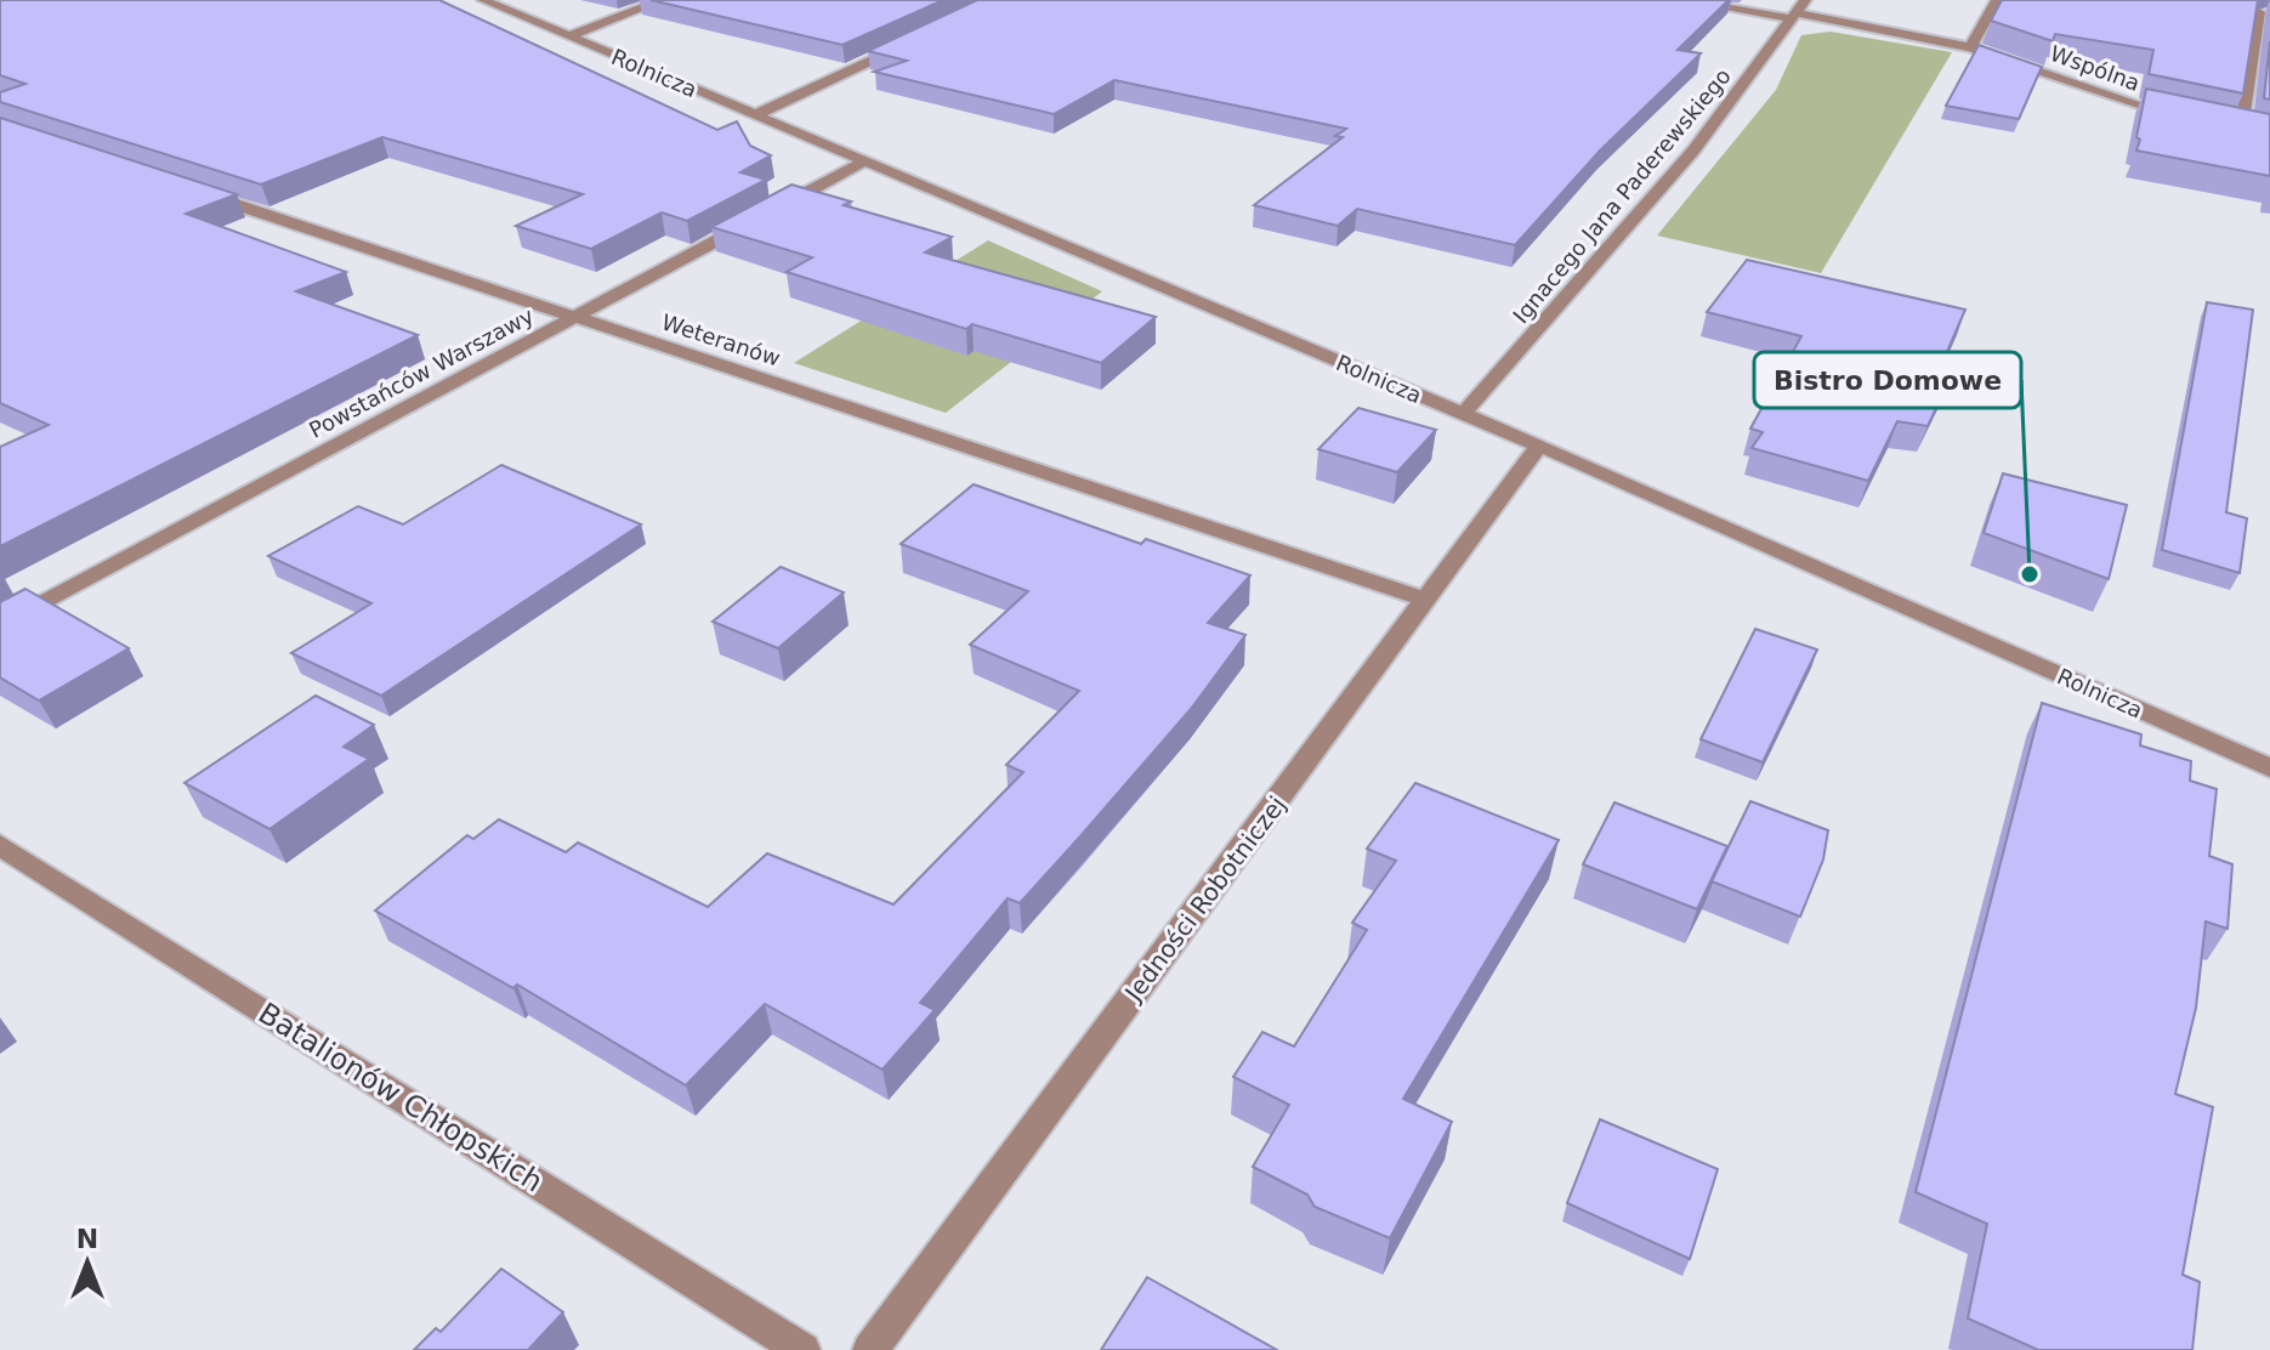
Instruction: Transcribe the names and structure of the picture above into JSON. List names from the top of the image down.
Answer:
{
  "streets": {
    "street": [
      "Wspólna",
      "Rolnicza",
      "Ignacego Jana Paderewskiego",
      "Weteranów",
      "Powstańców Warszawy",
      "Jedności Robotniczej",
      "Batalionów Chłopskich"
    ]
  },
  "crossings": [
    ["Wspólna", "Ignacego Jana Paderewskiego"],
    ["Rolnicza", "Ignacego Jana Paderewskiego"],
    ["Rolnicza", "Powstańców Warszawy"],
    ["Rolnicza", "Jedności Robotniczej"],
    ["Weteranów", "Powstańców Warszawy"],
    ["Weteranów", "Jedności Robotniczej"]
  ],
  "places": ["Bistro Domowe"],
  "north": "top"
}
